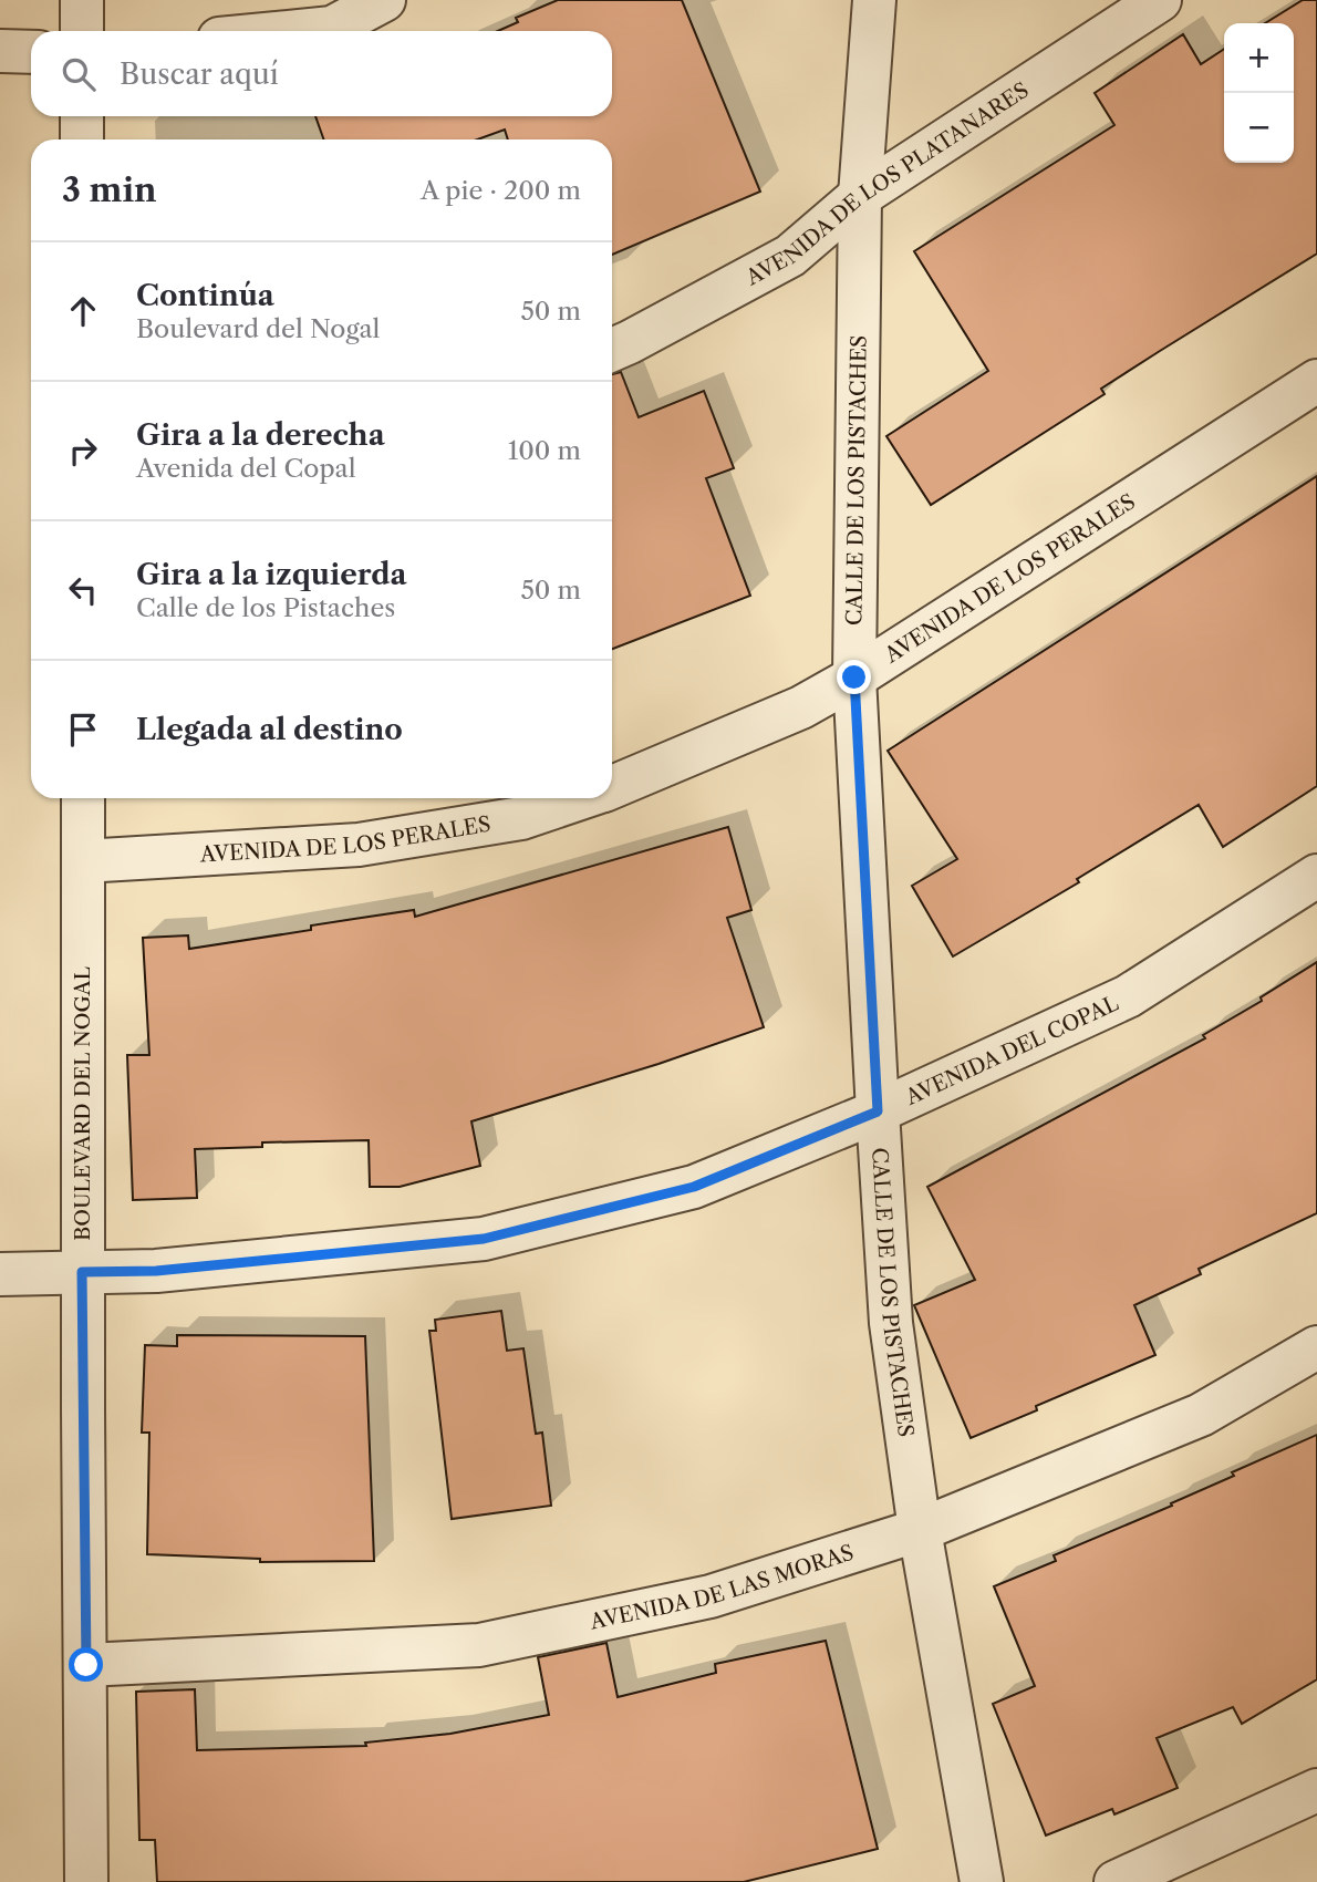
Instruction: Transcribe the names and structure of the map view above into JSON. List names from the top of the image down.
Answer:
{
  "streets": {
    "street": [
      "AVENIDA DE LOS PLATANARES",
      "CALLE DE LOS PISTACHES",
      "AVENIDA DE LOS PERALES",
      "AVENIDA DEL COPAL",
      "BOULEVARD DEL NOGAL",
      "AVENIDA DE LAS MORAS"
    ]
  },
  "crossings": [
    ["AVENIDA DE LOS PLATANARES", "CALLE DE LOS PISTACHES"],
    ["CALLE DE LOS PISTACHES", "AVENIDA DE LOS PERALES"],
    ["CALLE DE LOS PISTACHES", "AVENIDA DEL COPAL"],
    ["CALLE DE LOS PISTACHES", "AVENIDA DE LAS MORAS"],
    ["AVENIDA DE LOS PERALES", "BOULEVARD DEL NOGAL"],
    ["AVENIDA DEL COPAL", "BOULEVARD DEL NOGAL"],
    ["BOULEVARD DEL NOGAL", "AVENIDA DE LAS MORAS"]
  ],
  "page": {
    "map_buttons": ["+", "−"],
    "search": "Buscar aquí",
    "heading": ["3 min", "A pie · 200 m"],
    "list": [
      ["Continúa", "Boulevard del Nogal", "50 m"],
      ["Gira a la derecha", "Avenida del Copal", "100 m"],
      ["Gira a la izquierda", "Calle de los Pistaches", "50 m"],
      "Llegada al destino"
    ]
  }
}
